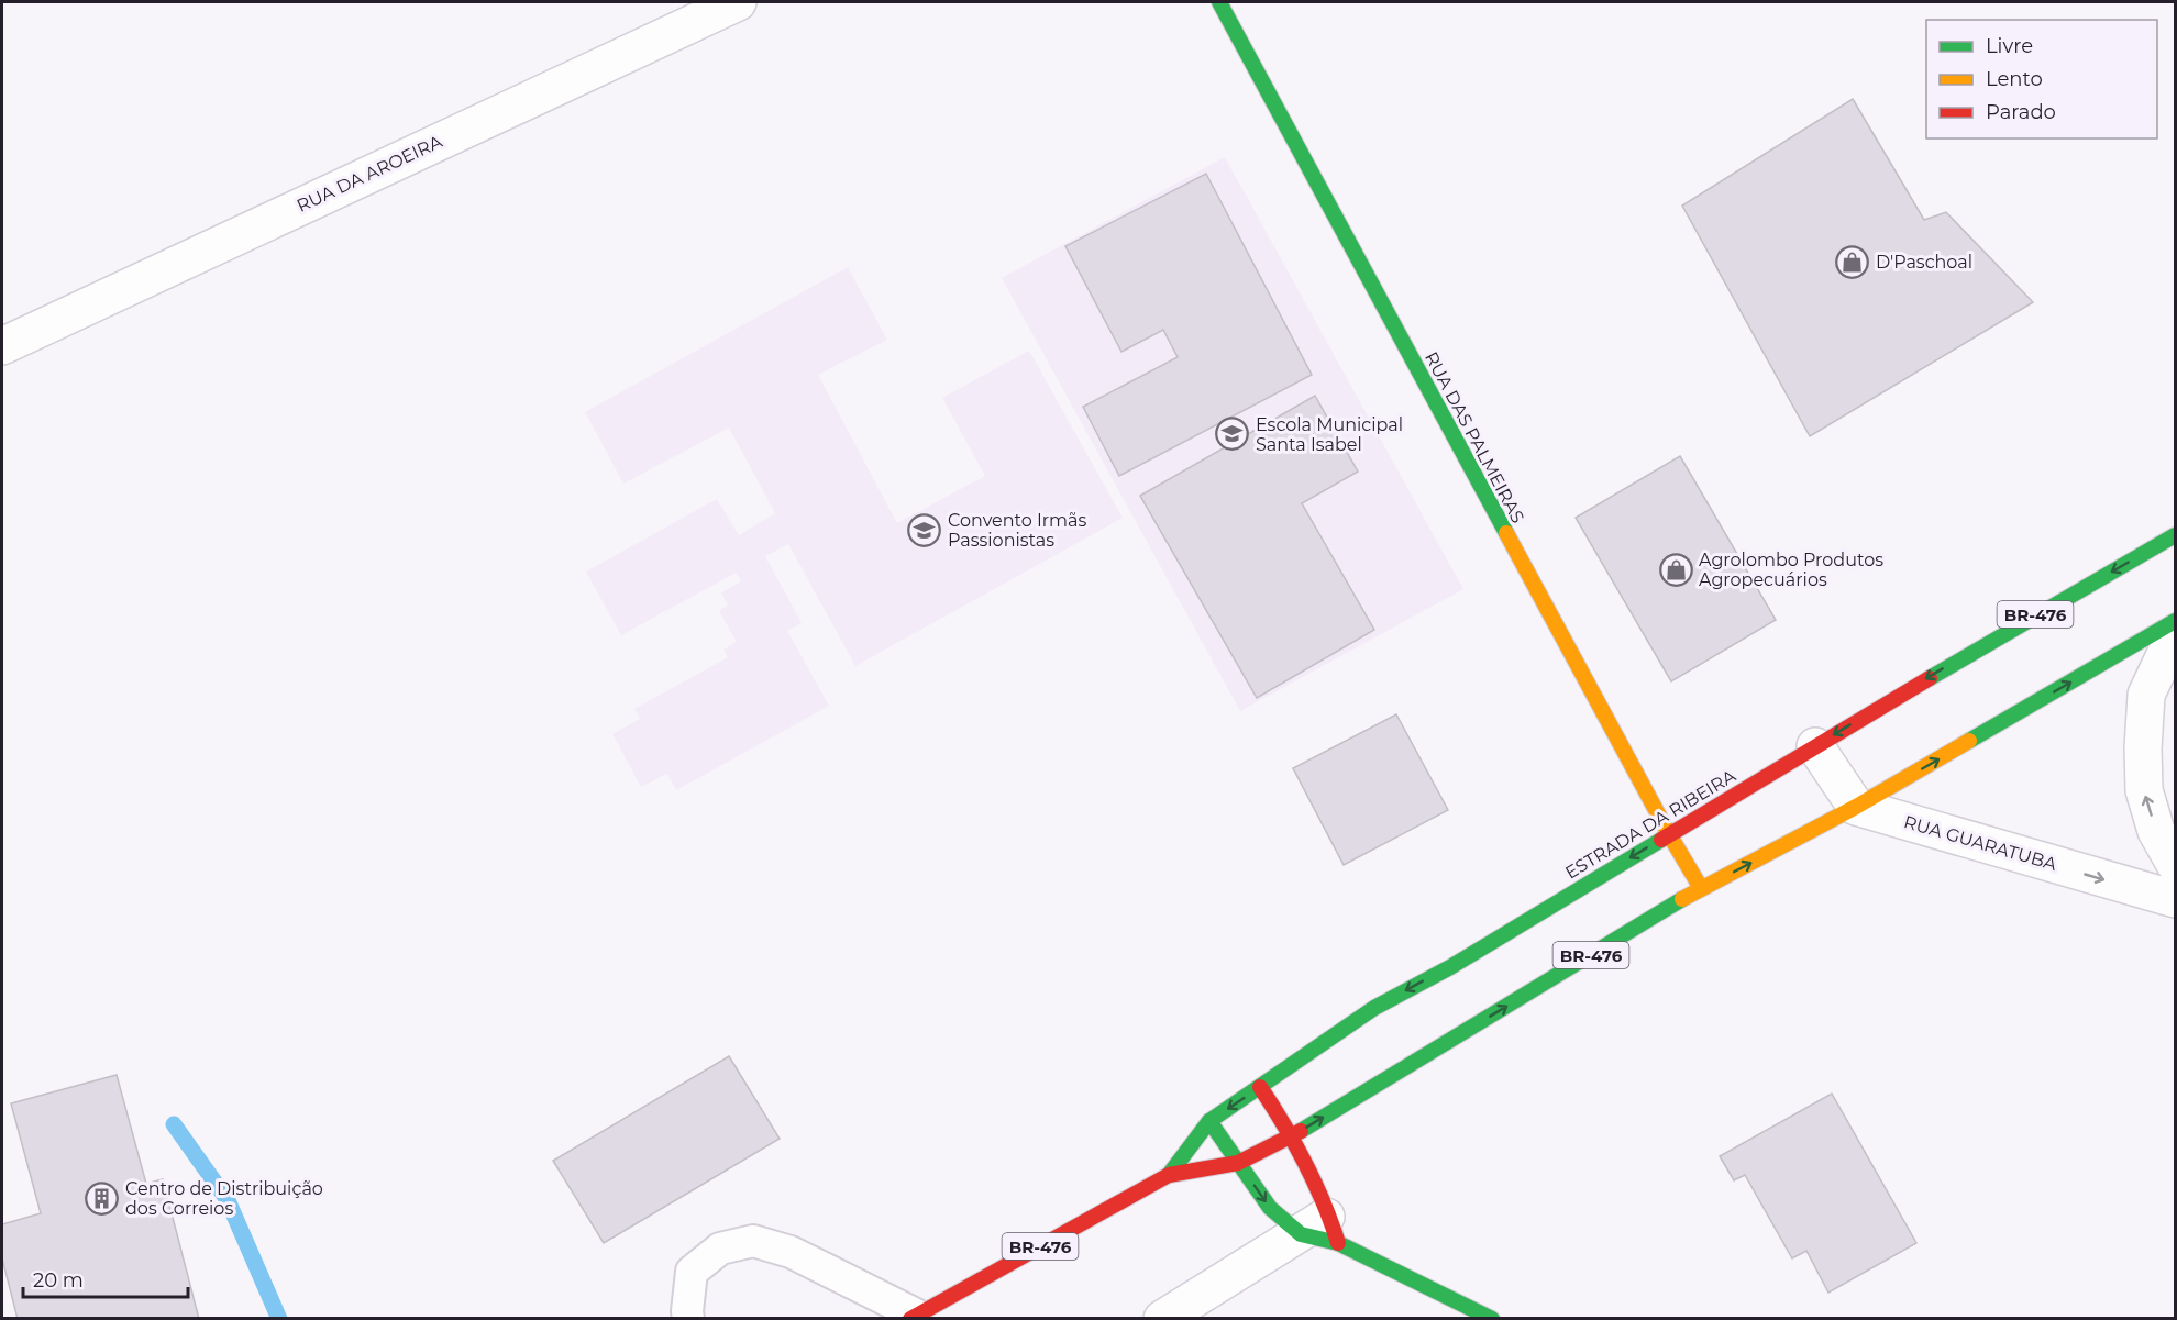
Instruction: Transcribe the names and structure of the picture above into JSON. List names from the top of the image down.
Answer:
{
  "streets": {
    "main road": ["RUA DAS PALMEIRAS", "BR-476", "ESTRADA DA RIBEIRA"],
    "street": ["RUA DA AROEIRA", "RUA GUARATUBA"]
  },
  "crossings": [
    ["RUA DAS PALMEIRAS", "ESTRADA DA RIBEIRA"],
    ["ESTRADA DA RIBEIRA", "RUA GUARATUBA"]
  ],
  "one_way": ["RUA GUARATUBA"],
  "places": {
    "shop": ["D'Paschoal", "Agrolombo Produtos Agropecuários"],
    "school or university": ["Escola Municipal Santa Isabel", "Convento Irmãs Passionistas"],
    "building": ["Centro de Distribuição dos Correios"]
  },
  "legend": ["Livre", "Lento", "Parado"],
  "scale_bar": "20 m"
}
